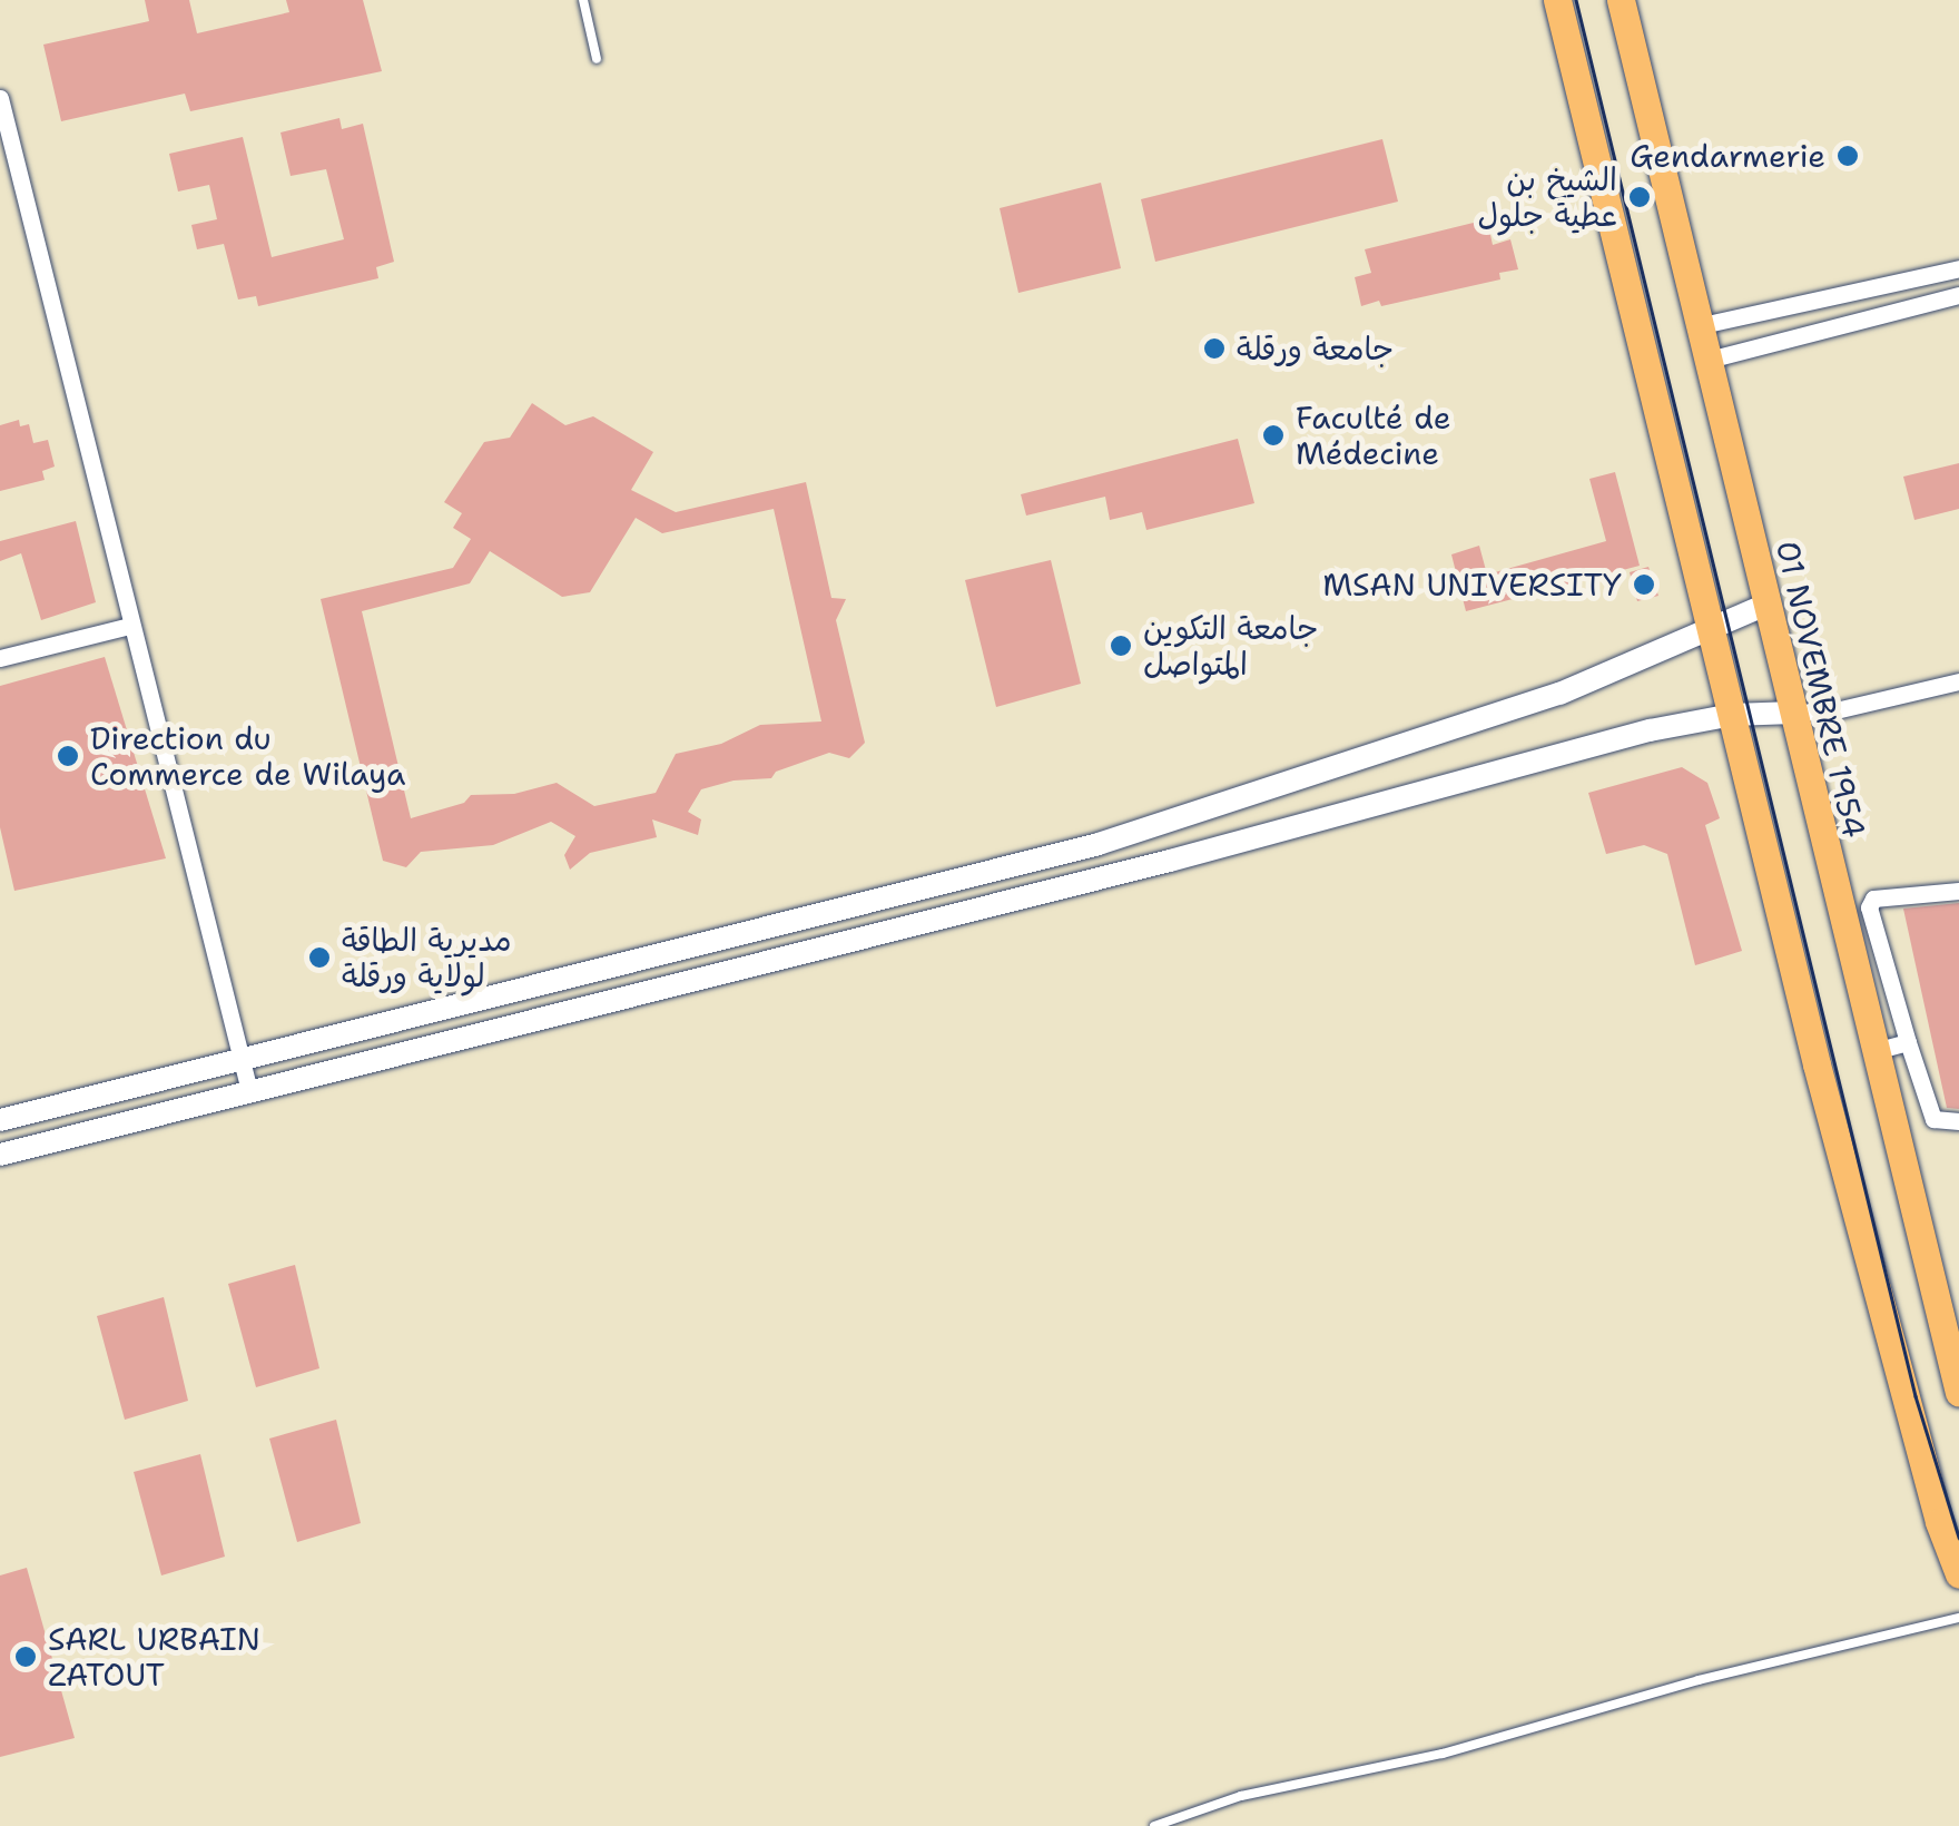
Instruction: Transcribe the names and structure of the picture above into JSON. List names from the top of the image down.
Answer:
{
  "streets": {
    "main road": ["01 NOVEMBRE 1954"]
  },
  "places": [
    "Gendarmerie",
    "الشيخ بن عطية جلول",
    "جامعة ورقلة",
    "Faculté de Médecine",
    "MSAN UNIVERSITY",
    "جامعة التكوين المتواصل",
    "Direction du Commerce de Wilaya",
    "مديرية الطاقة لولاية ورقلة",
    "SARL URBAIN ZATOUT"
  ]
}
